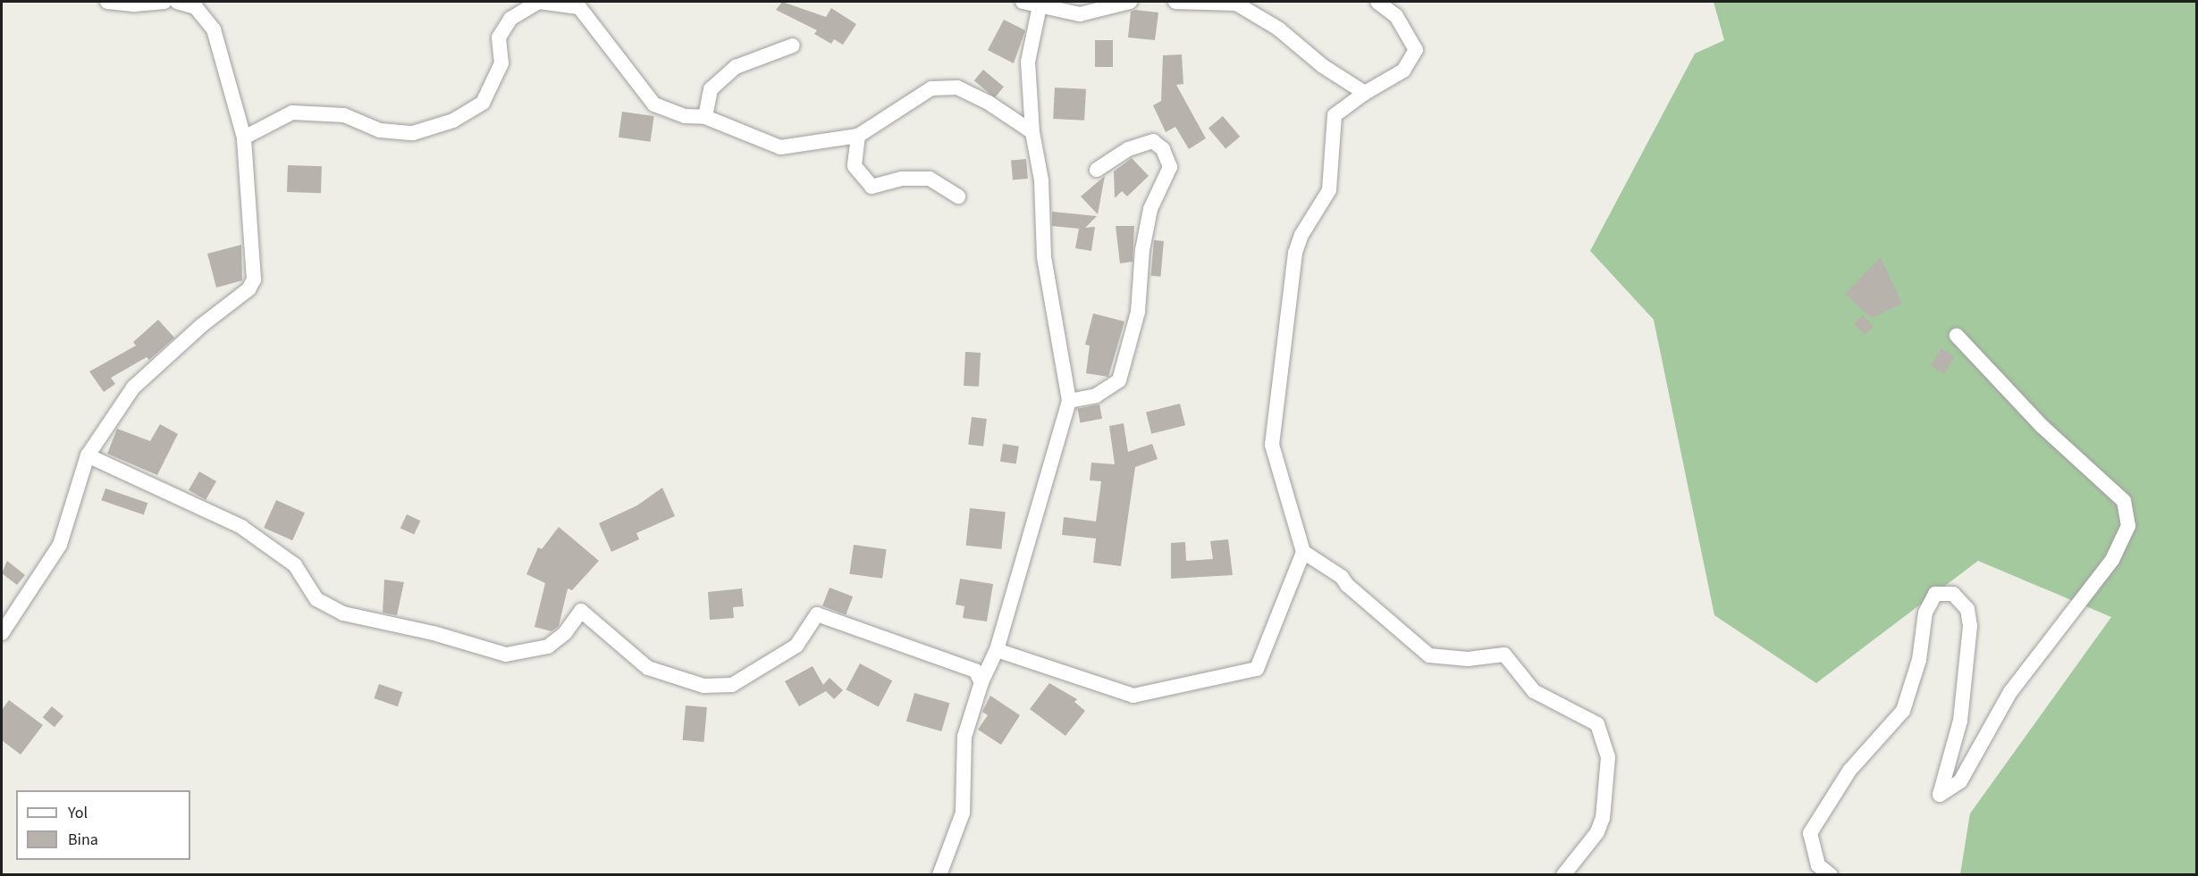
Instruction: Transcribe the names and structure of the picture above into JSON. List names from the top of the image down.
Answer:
{
  "legend": ["Yol", "Bina"]
}
